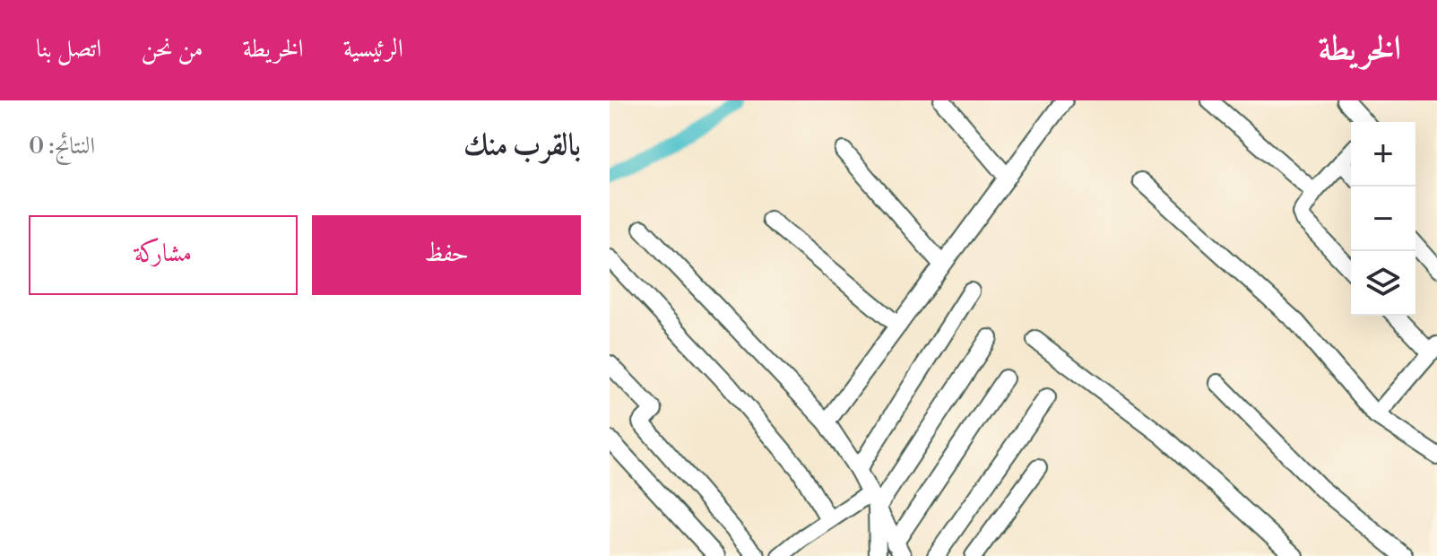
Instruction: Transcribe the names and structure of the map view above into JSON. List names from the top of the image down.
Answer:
{
  "page": {
    "header": "الخريطة",
    "nav": [
      "الرئيسية",
      "الخريطة",
      "من نحن",
      "اتصل بنا"
    ],
    "heading": ["بالقرب منك", "النتائج: 0"],
    "map_buttons": ["+", "−"],
    "buttons": ["حفظ", "مشاركة"]
  }
}
